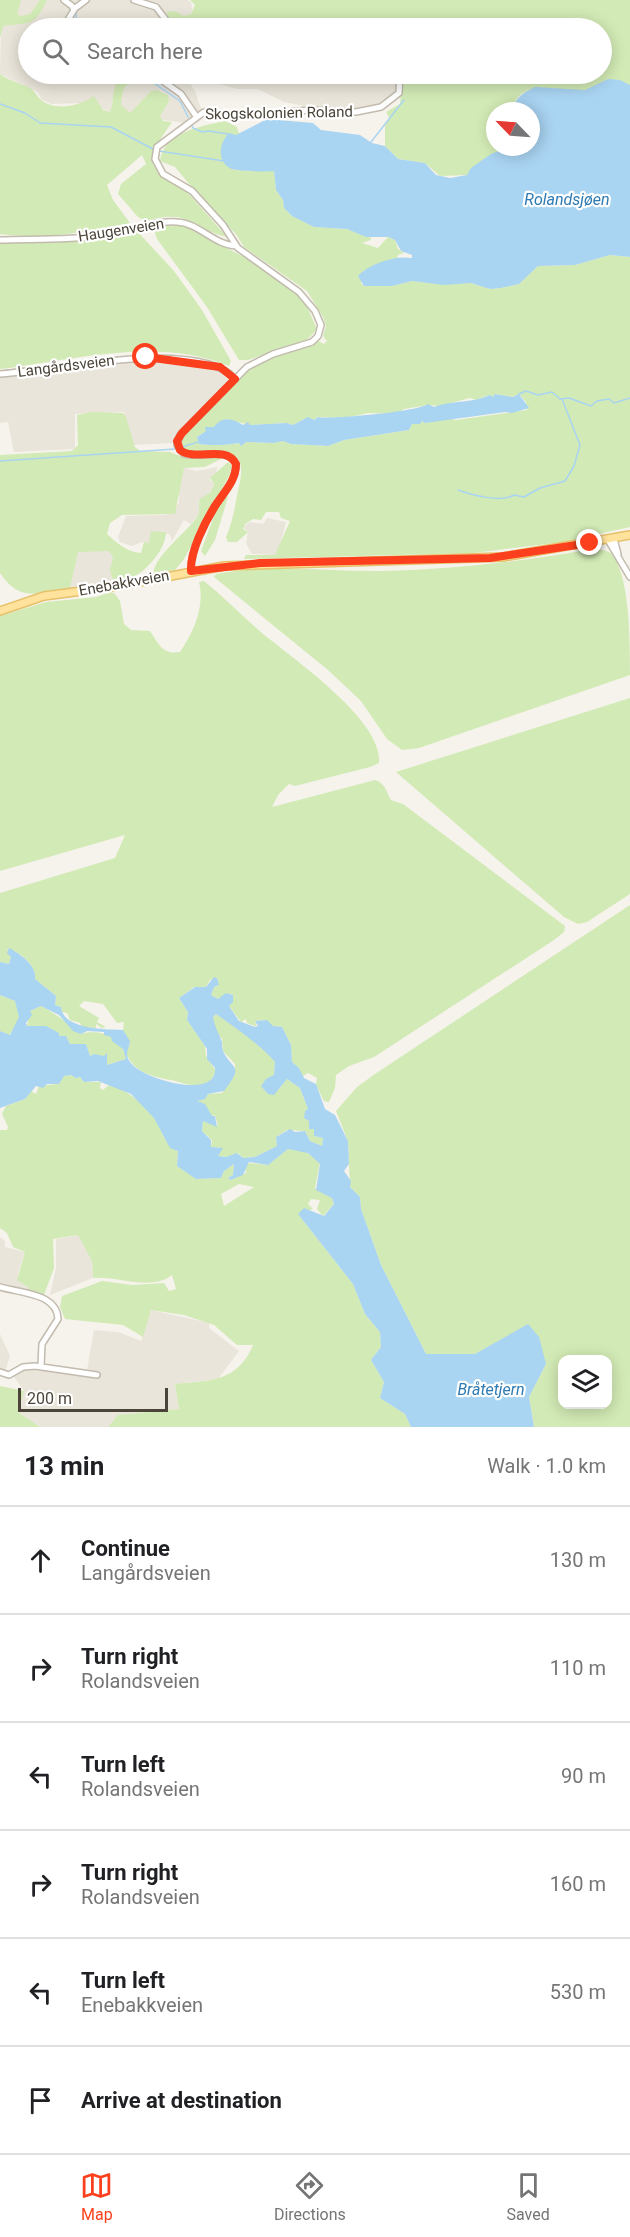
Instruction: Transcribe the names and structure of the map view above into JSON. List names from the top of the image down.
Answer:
{
  "streets": {
    "main road": ["Enebakkveien"],
    "street": ["Skogskolonien Roland", "Haugenveien", "Langårdsveien"]
  },
  "water": ["Rolandsjøen", "Bråtetjern"],
  "scale_bar": "200 m",
  "north": "top left",
  "page": {
    "search": "Search here",
    "scale": "200 m",
    "heading": ["13 min", "Walk · 1.0 km"],
    "list": [
      ["Continue", "Langårdsveien", "130 m"],
      ["Turn right", "Rolandsveien", "110 m"],
      ["Turn left", "Rolandsveien", "90 m"],
      ["Turn right", "Rolandsveien", "160 m"],
      ["Turn left", "Enebakkveien", "530 m"],
      "Arrive at destination"
    ],
    "nav": ["Map", "Directions", "Saved"]
  }
}
